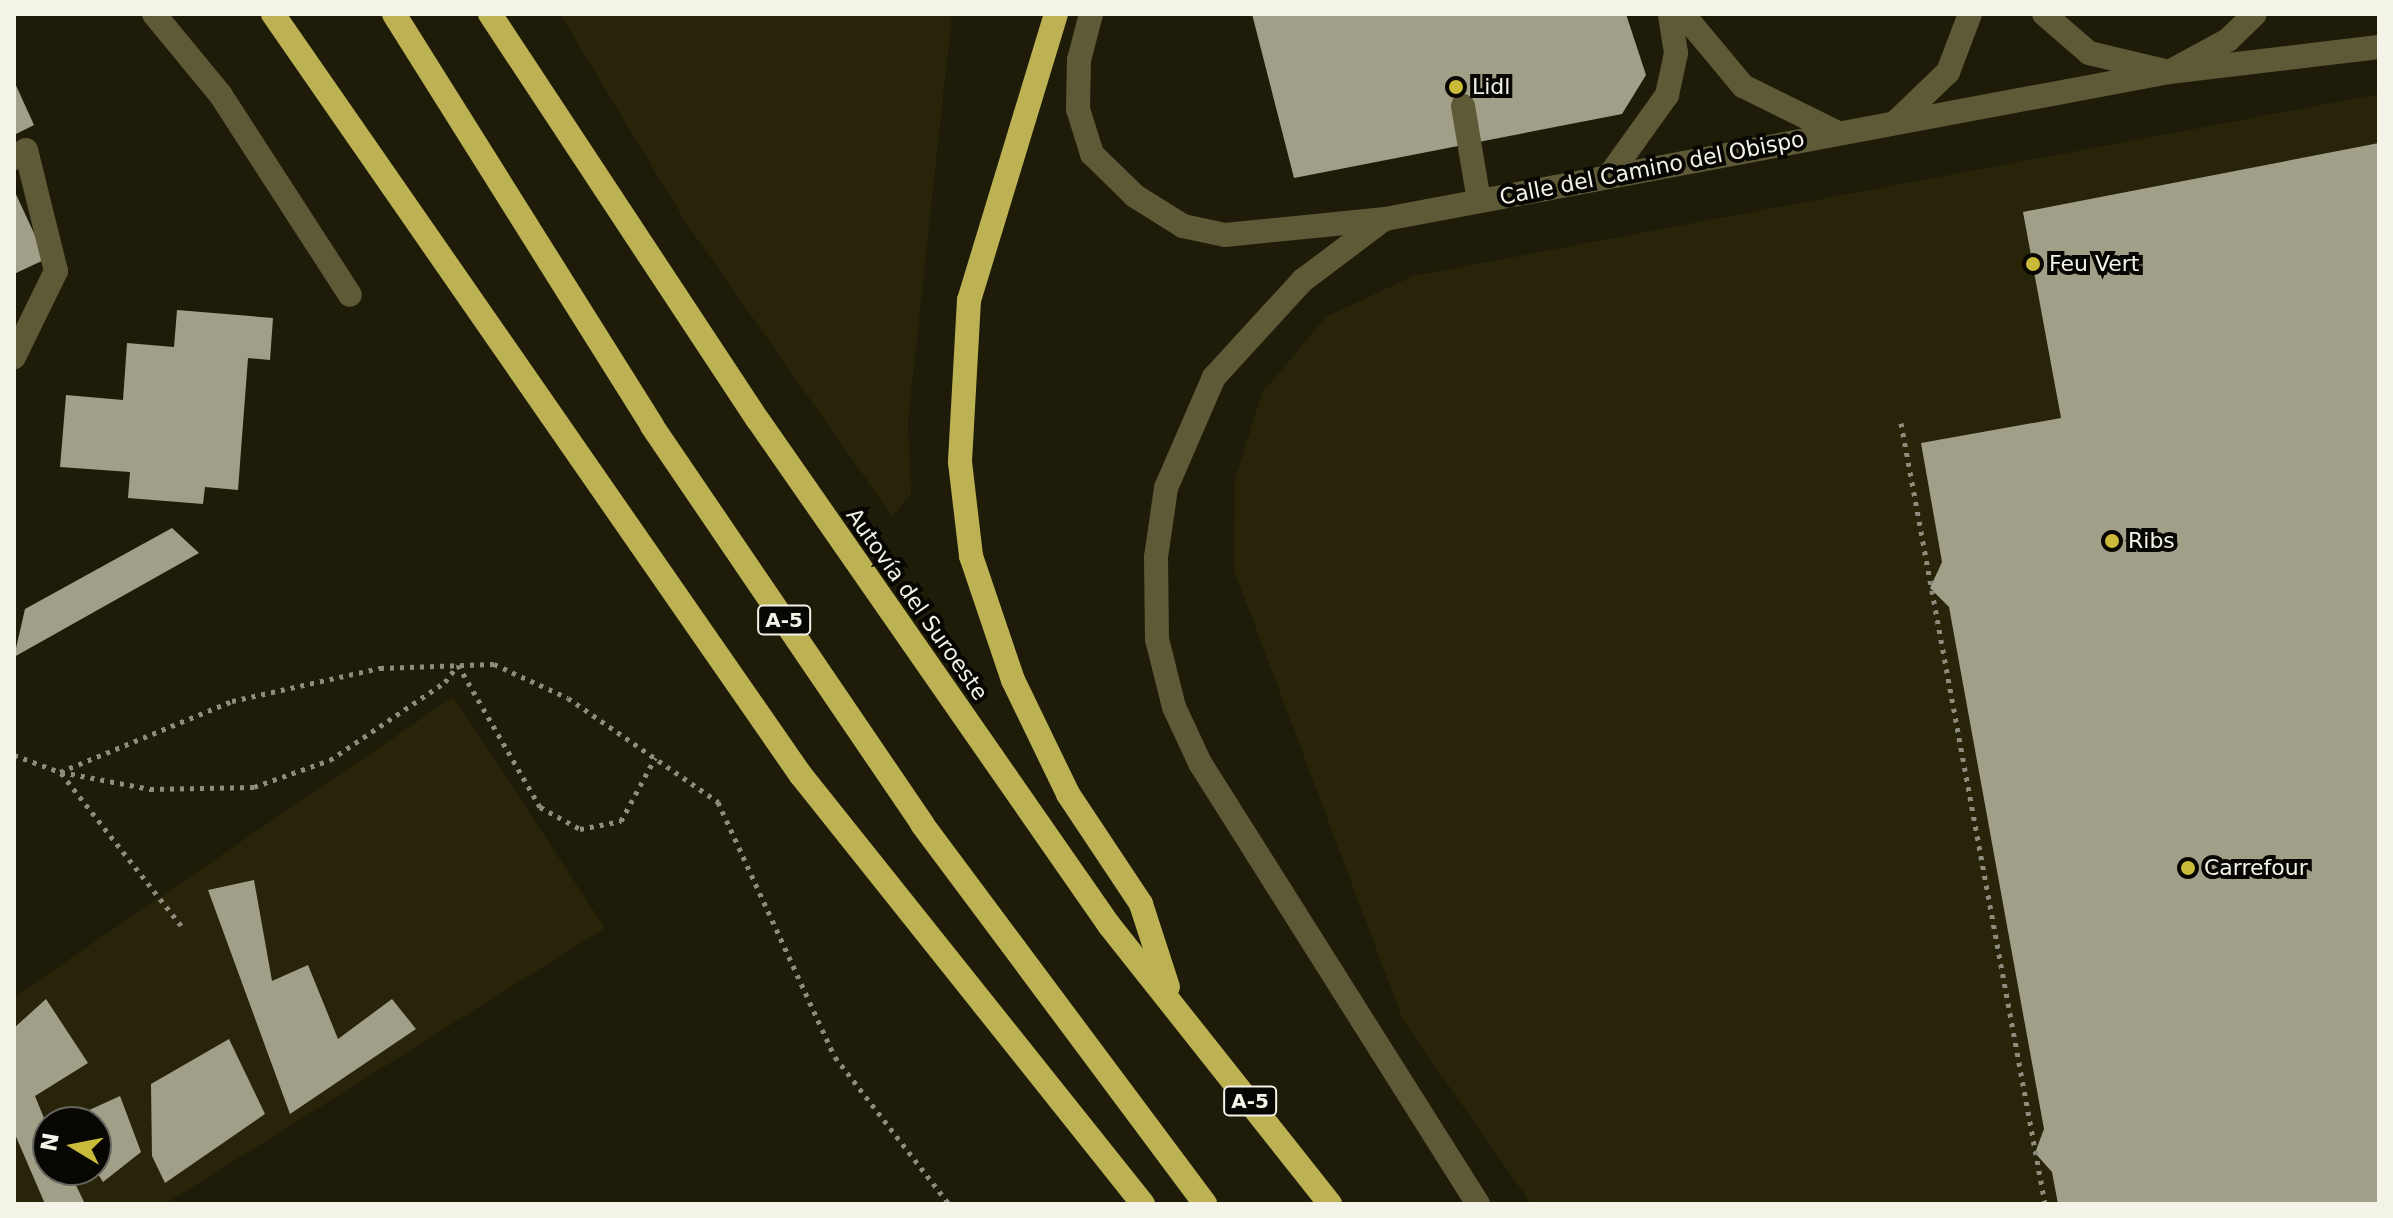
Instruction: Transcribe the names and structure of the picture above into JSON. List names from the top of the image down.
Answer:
{
  "streets": {
    "highway": ["Autovía del Suroeste", "A-5"],
    "street": ["Calle del Camino del Obispo"]
  },
  "places": [
    "Lidl",
    "Feu Vert",
    "Ribs",
    "Carrefour"
  ],
  "north": "left"
}
